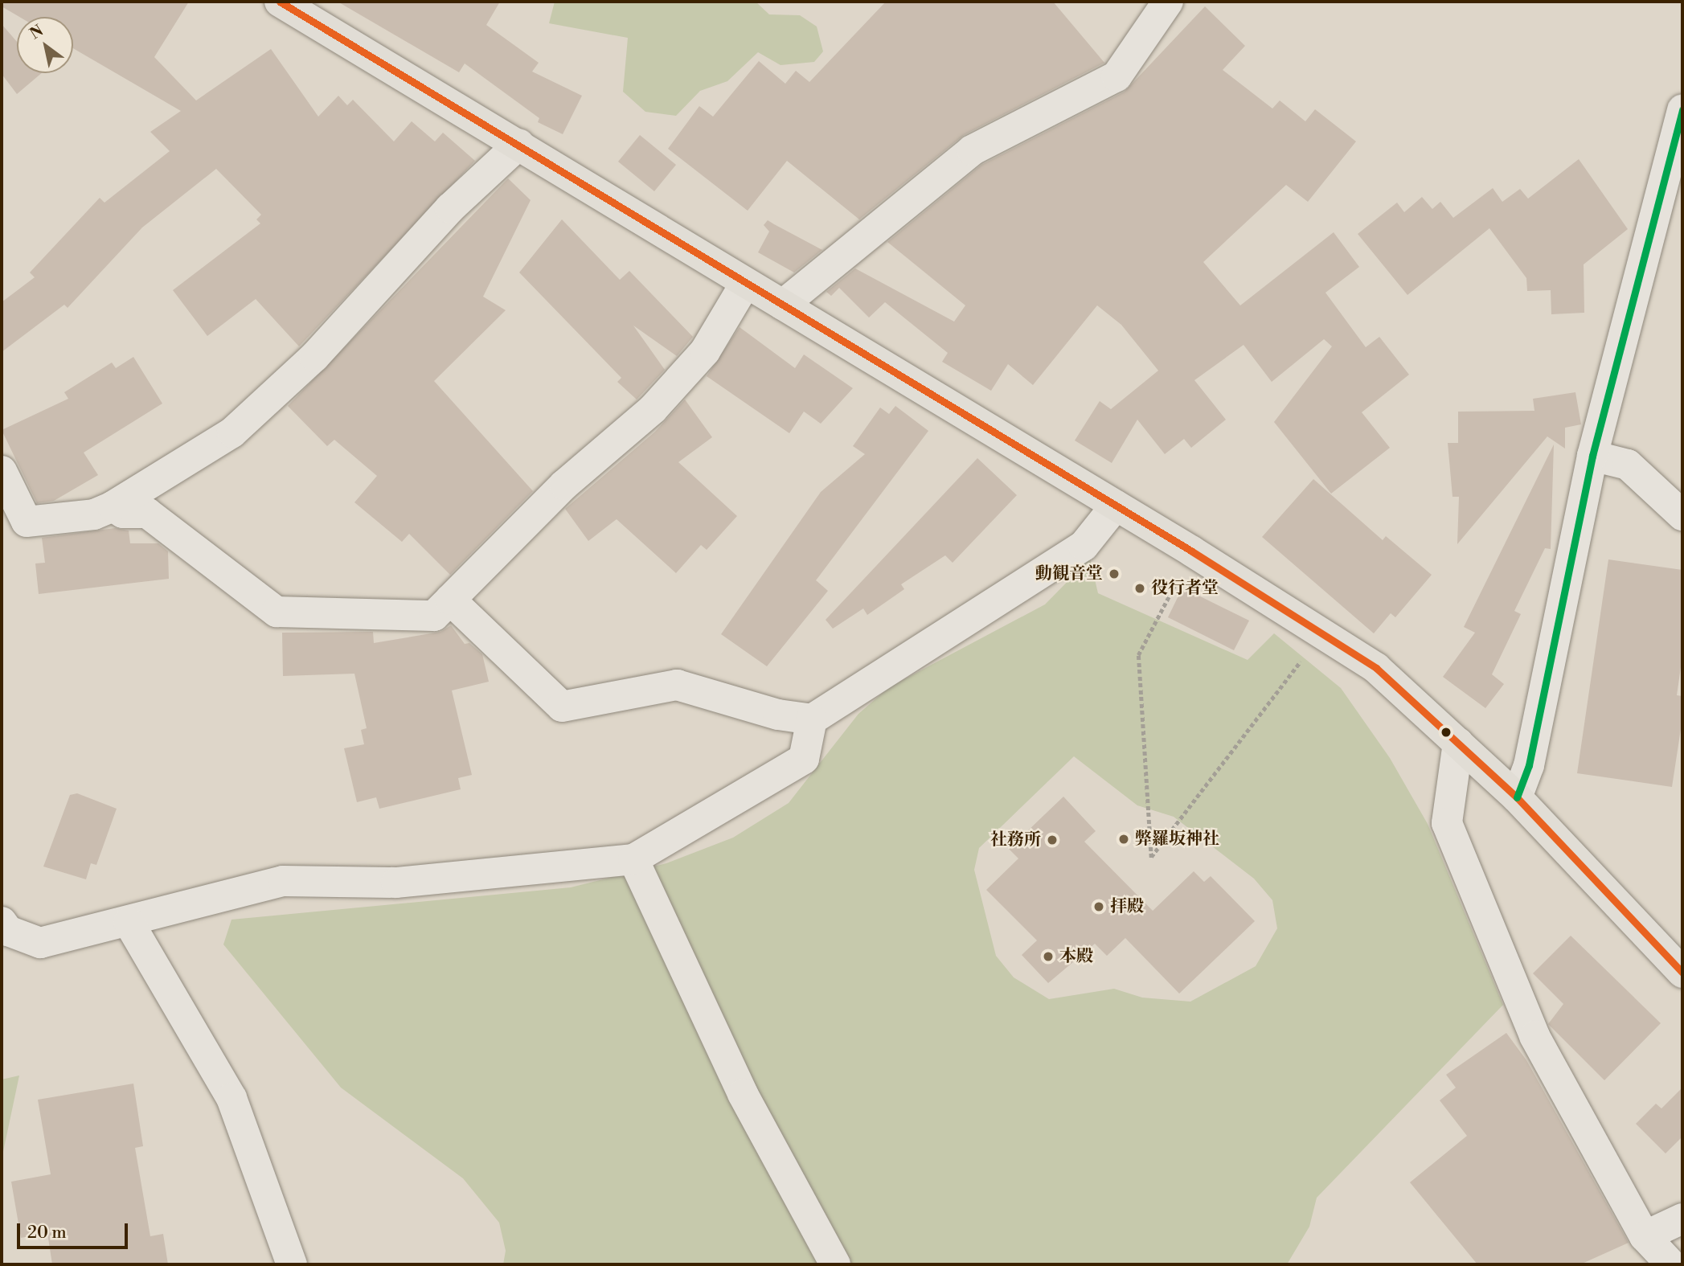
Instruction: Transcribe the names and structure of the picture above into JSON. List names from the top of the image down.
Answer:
{
  "places": [
    "動観音堂",
    "役行者堂",
    "弊羅坂神社",
    "社務所",
    "拝殿",
    "本殿"
  ],
  "scale_bar": "20 m",
  "north": "top left"
}
